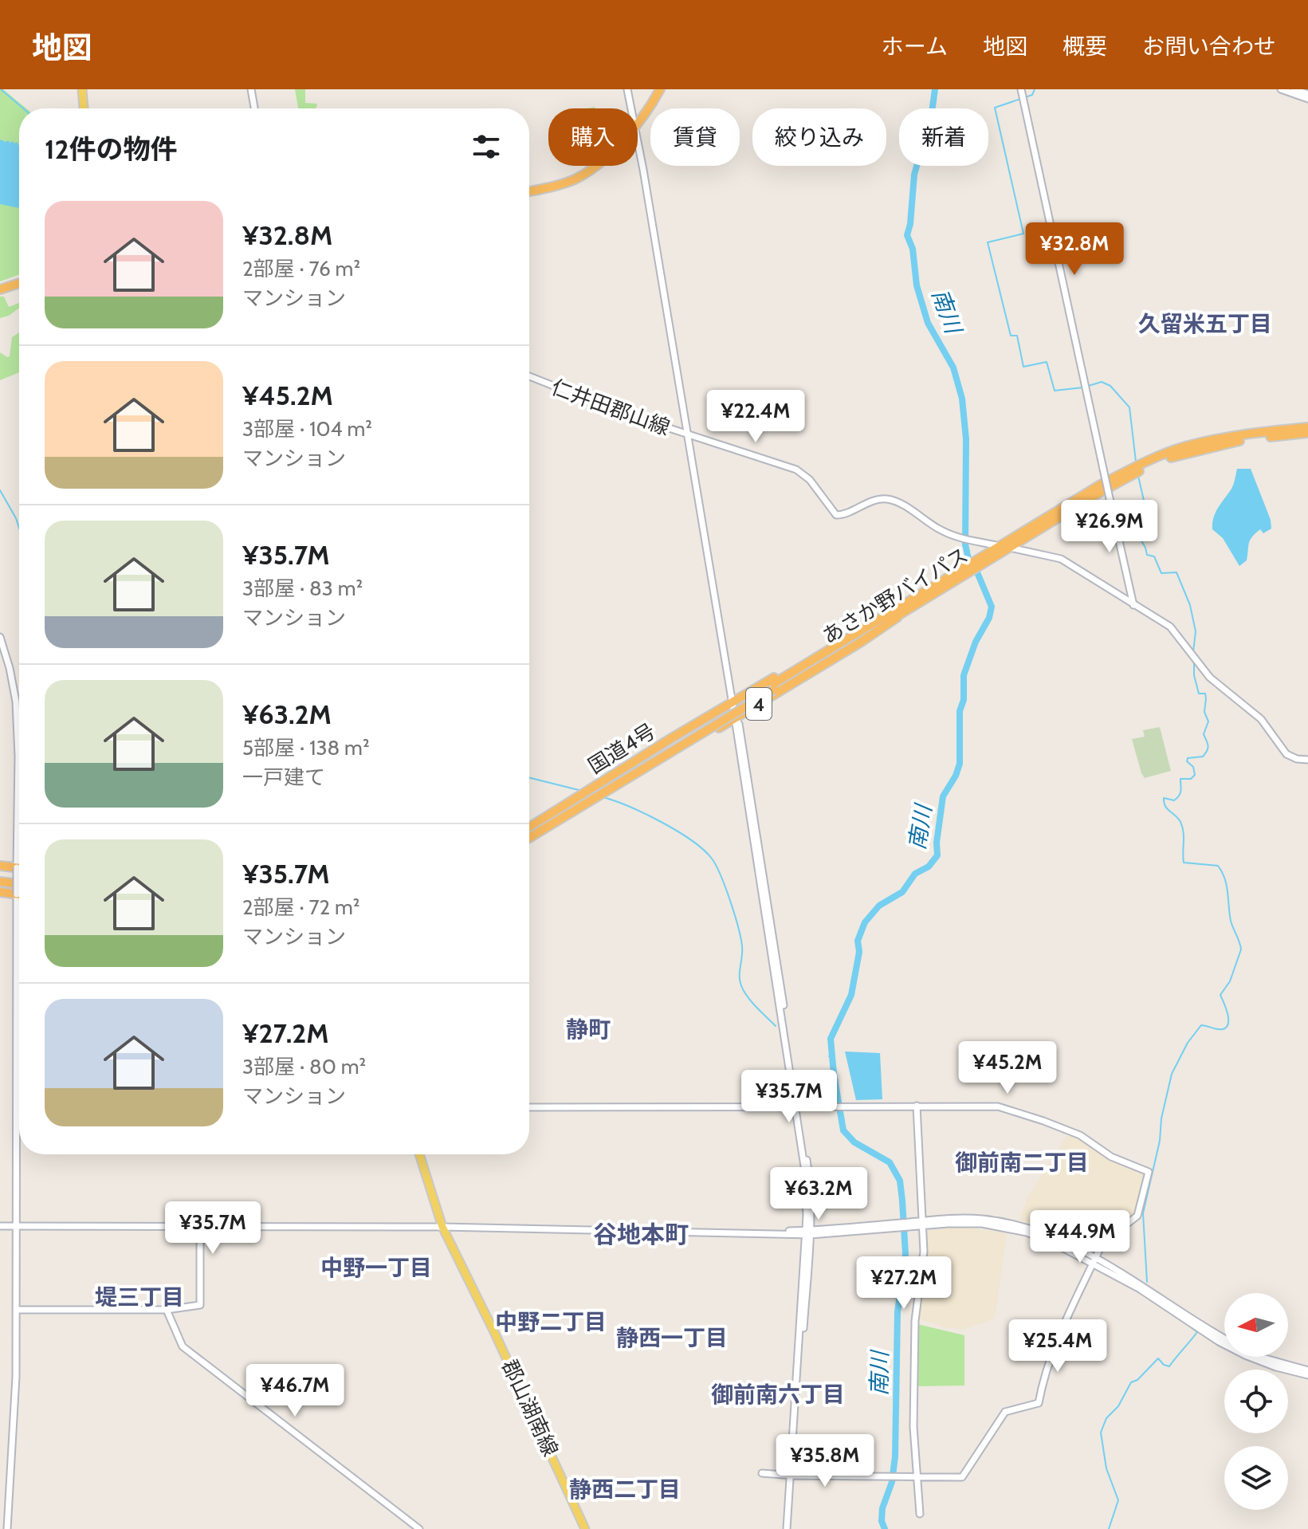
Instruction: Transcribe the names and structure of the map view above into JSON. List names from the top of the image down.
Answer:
{
  "streets": {
    "highway": ["あさか野バイパス", "4", "国道4号"],
    "main road": ["郡山湖南線"],
    "street": ["仁井田郡山線"]
  },
  "crossings": [
    ["仁井田郡山線", "あさか野バイパス"],
    ["あさか野バイパス", "4"],
    ["4", "国道4号"]
  ],
  "districts": [
    "久留米五丁目",
    "静町",
    "御前南二丁目",
    "谷地本町",
    "中野一丁目",
    "堤三丁目",
    "中野二丁目",
    "静西一丁目",
    "御前南六丁目",
    "静西二丁目"
  ],
  "water": ["南川"],
  "north": "left",
  "page": {
    "header": "地図",
    "nav": [
      "ホーム",
      "地図",
      "概要",
      "お問い合わせ"
    ],
    "chip": [
      "購入",
      "賃貸",
      "絞り込み",
      "新着"
    ],
    "heading": "12件の物件",
    "list": [
      {
        "name": "¥32.8M",
        "note": "2部屋 · 76 m² · マンション"
      },
      {
        "name": "¥45.2M",
        "note": "3部屋 · 104 m² · マンション"
      },
      {
        "name": "¥35.7M",
        "note": "3部屋 · 83 m² · マンション"
      },
      {
        "name": "¥63.2M",
        "note": "5部屋 · 138 m² · 一戸建て"
      },
      {
        "name": "¥35.7M",
        "note": "2部屋 · 72 m² · マンション"
      },
      {
        "name": "¥27.2M",
        "note": "3部屋 · 80 m² · マンション"
      }
    ],
    "price": [
      "¥32.8M",
      "¥22.4M",
      "¥26.9M",
      "¥45.2M",
      "¥35.7M",
      "¥63.2M",
      "¥35.7M",
      "¥44.9M",
      "¥27.2M",
      "¥25.4M",
      "¥46.7M",
      "¥35.8M"
    ]
  }
}
